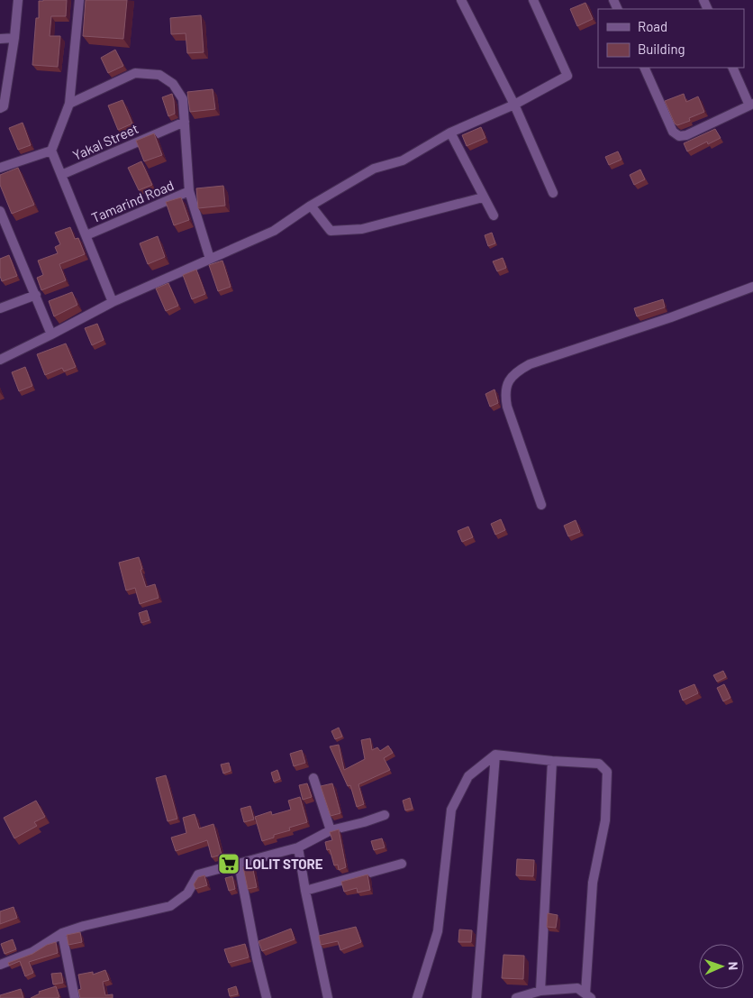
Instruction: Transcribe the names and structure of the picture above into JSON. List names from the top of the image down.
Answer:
{
  "streets": {
    "street": ["Yakal Street", "Tamarind Road"]
  },
  "places": {
    "supermarket": ["LOLIT STORE"]
  },
  "legend": ["Road", "Building"],
  "north": "right"
}
